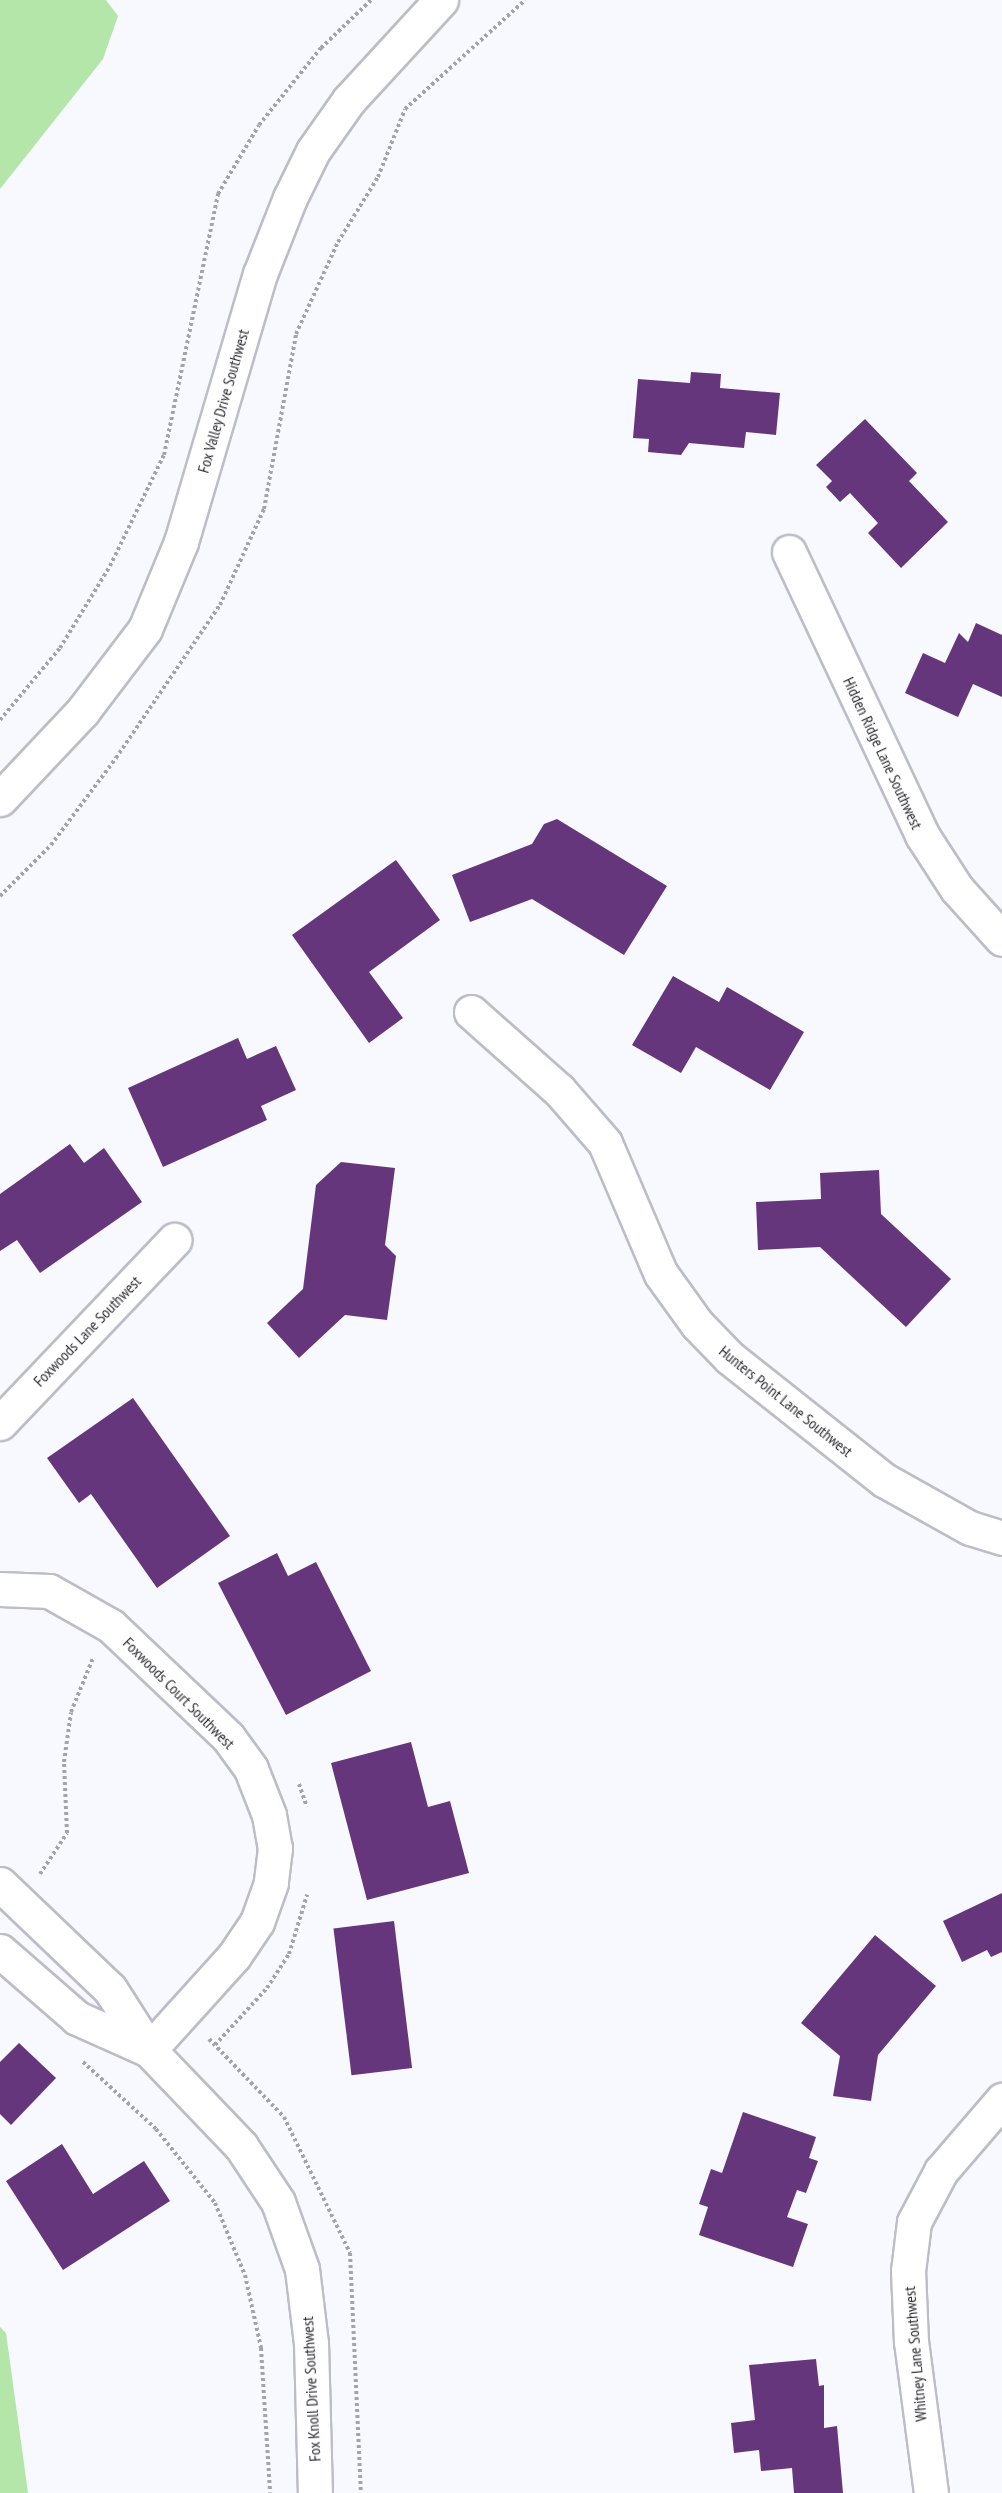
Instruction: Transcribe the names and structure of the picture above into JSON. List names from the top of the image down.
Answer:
{
  "streets": {
    "street": [
      "Fox Valley Drive Southwest",
      "Hidden Ridge Lane Southwest",
      "Foxwoods Lane Southwest",
      "Hunters Point Lane Southwest",
      "Foxwoods Court Southwest",
      "Whitney Lane Southwest",
      "Fox Knoll Drive Southwest"
    ]
  },
  "crossings": [
    ["Foxwoods Court Southwest", "Fox Knoll Drive Southwest"]
  ]
}
